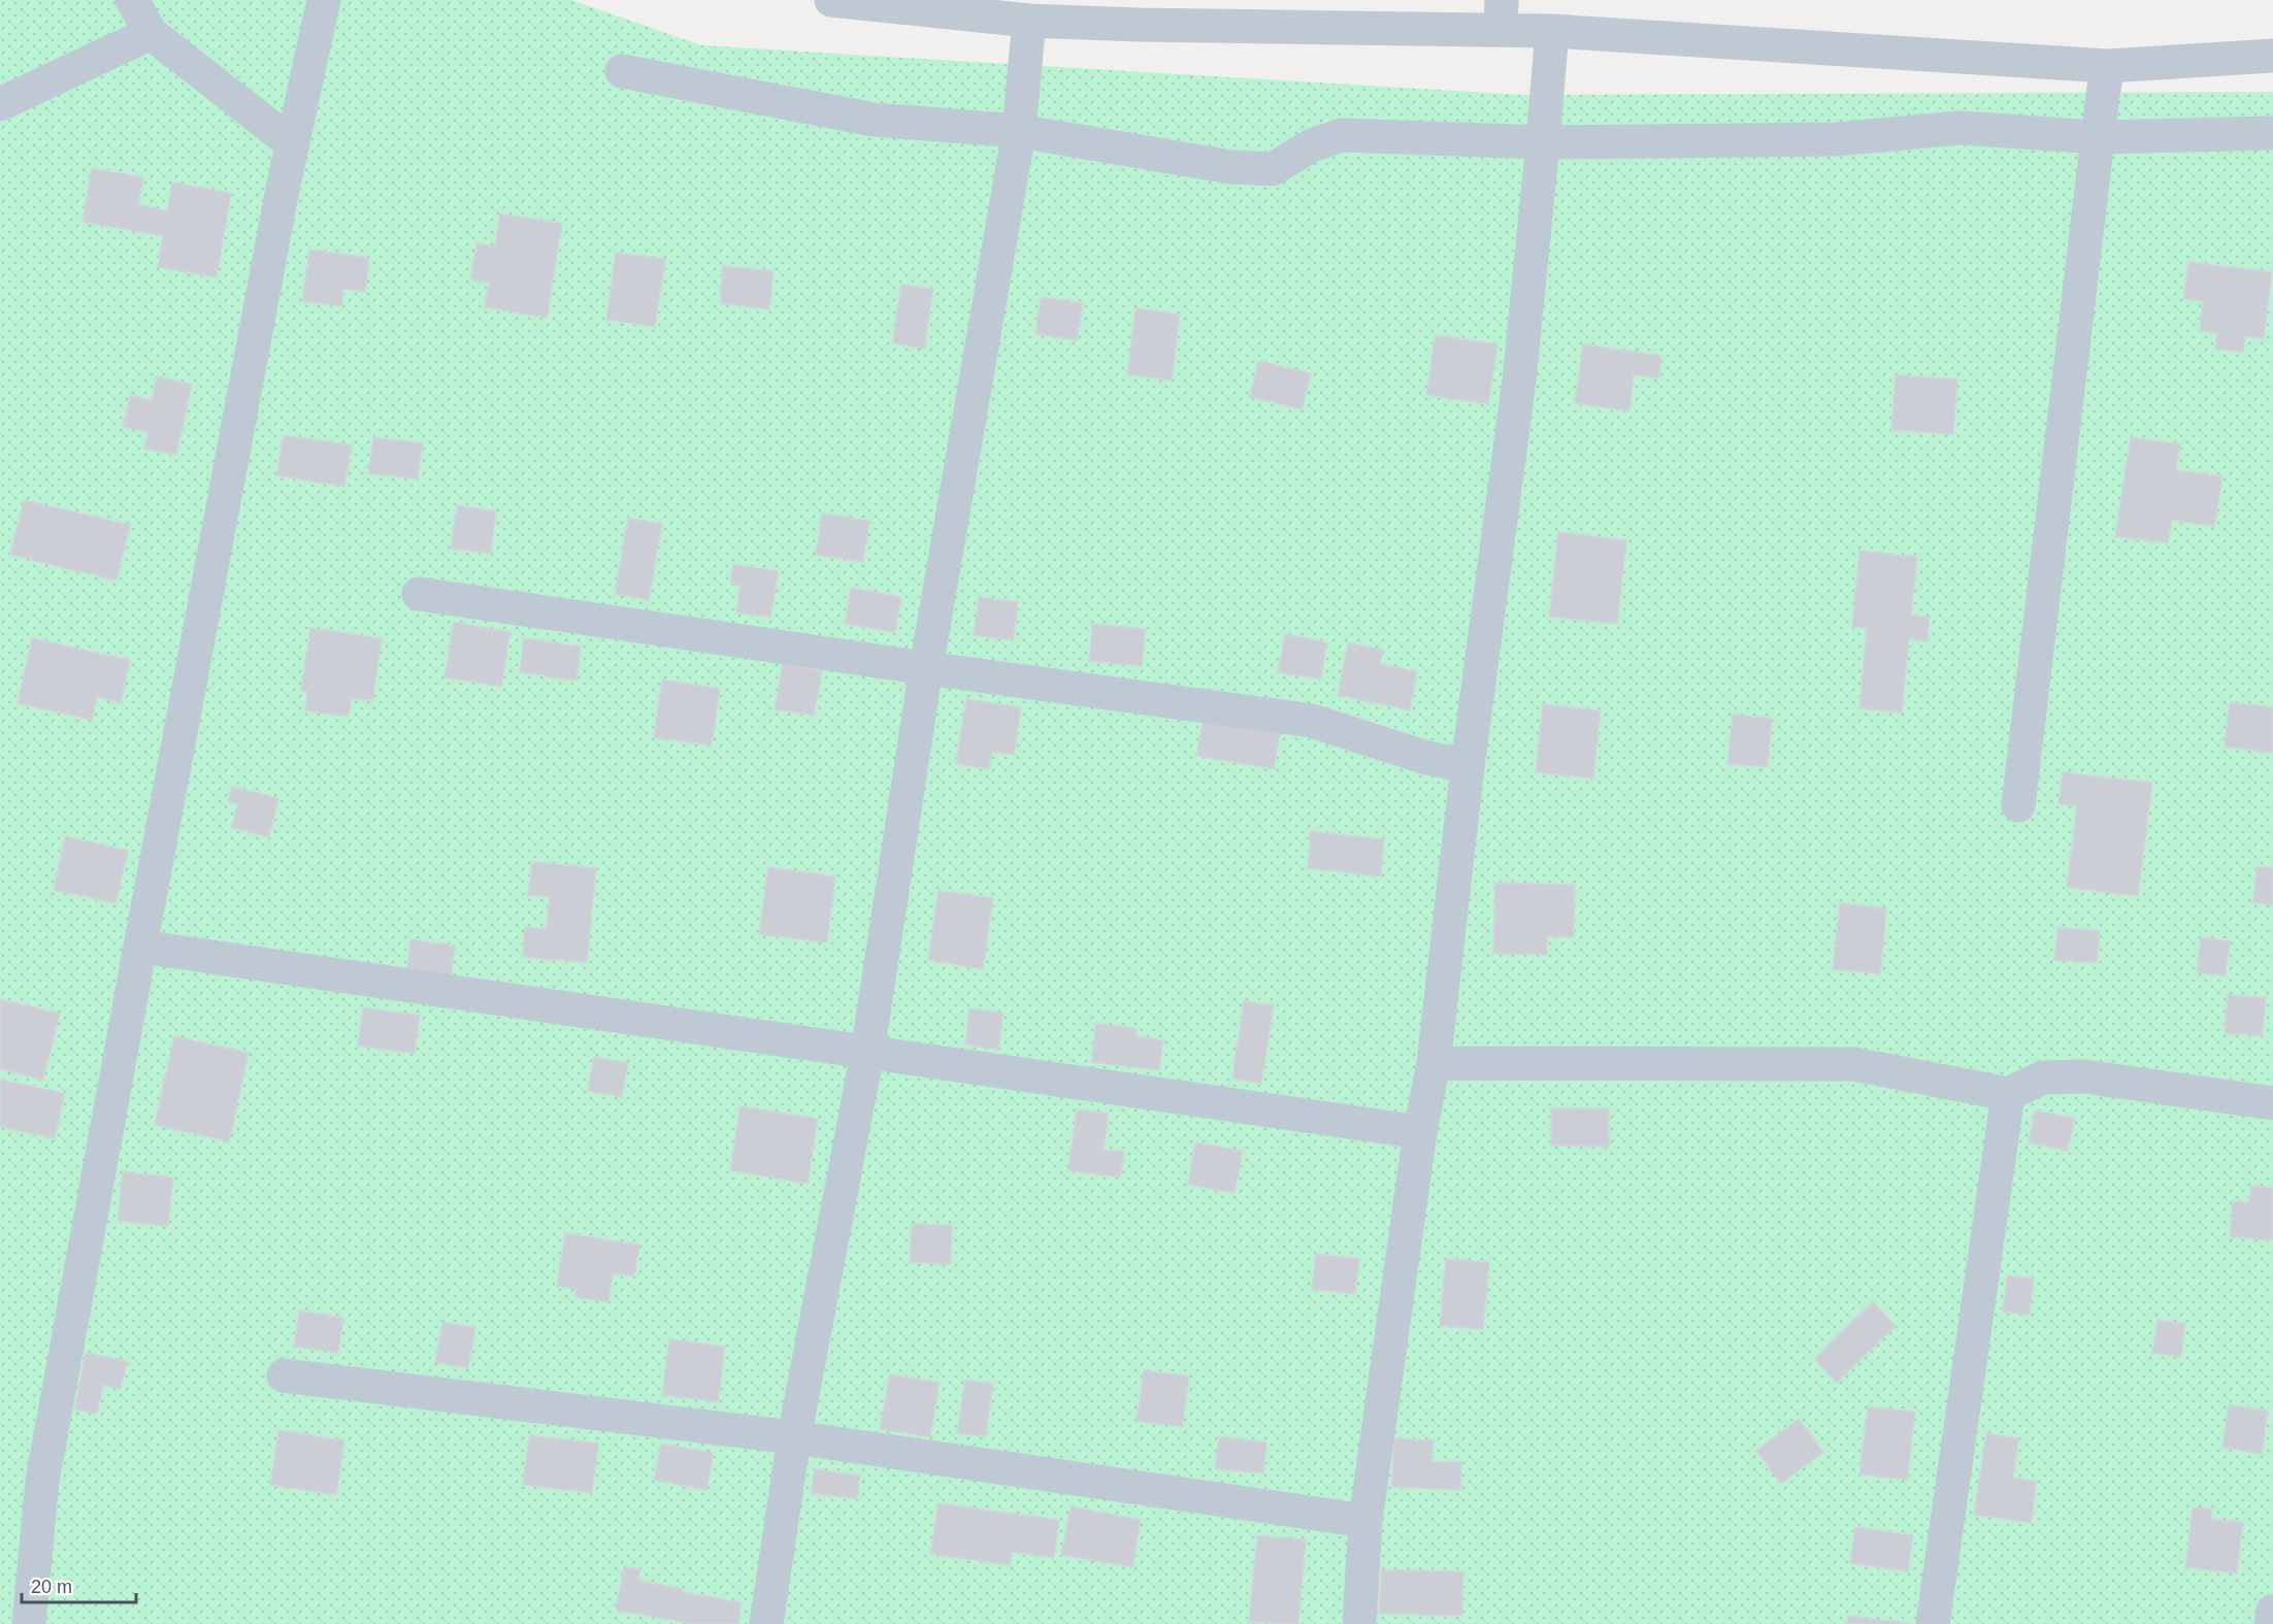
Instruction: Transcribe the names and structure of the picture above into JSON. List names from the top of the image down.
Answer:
{
  "scale_bar": "20 m"
}
